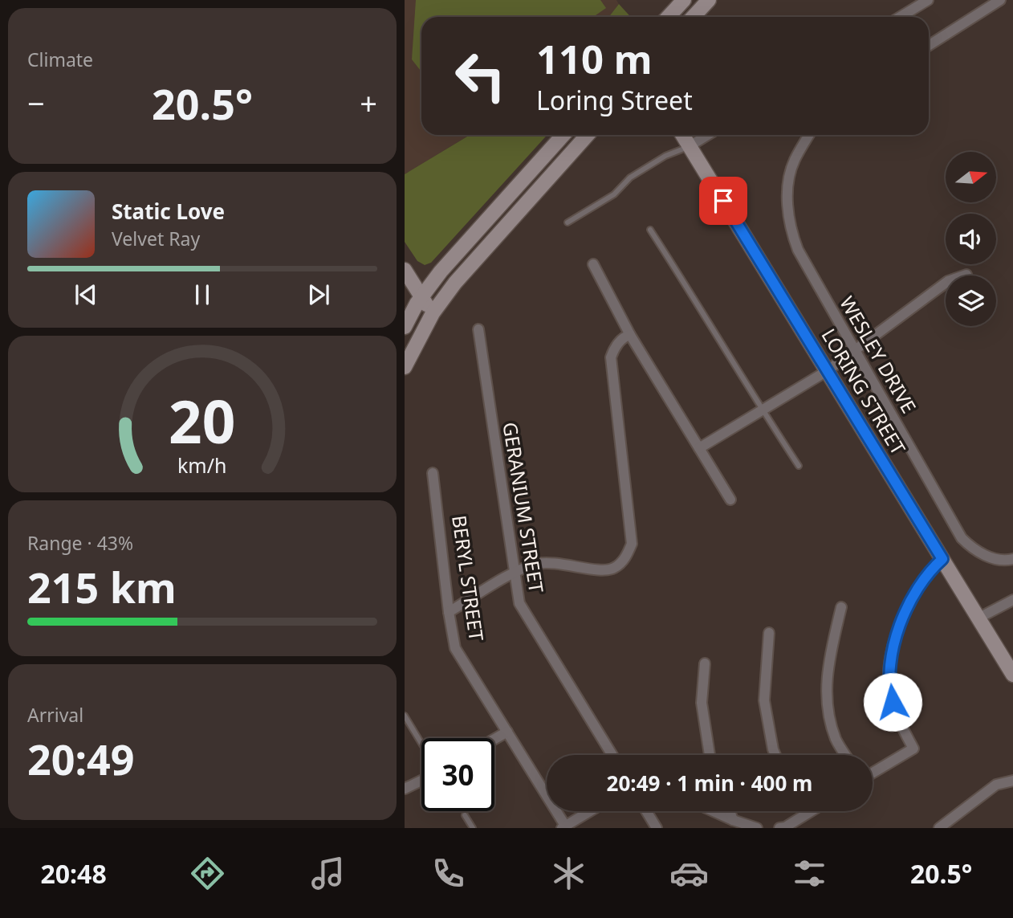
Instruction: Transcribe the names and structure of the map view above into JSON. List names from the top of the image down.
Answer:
{
  "streets": {
    "main road": ["LORING STREET"],
    "street": ["WESLEY DRIVE", "GERANIUM STREET", "BERYL STREET"]
  },
  "north": "right",
  "page": {
    "tile": [
      "Climate",
      ["Range · 43%", "215 km"],
      ["Arrival", "20:49"]
    ],
    "turn": ["110 m", "Loring Street"],
    "heat": ["−", "20.5°", "+"],
    "song": ["Static Love", "Velvet Ray"],
    "limit": "30",
    "trip": "20:49 · 1 min · 400 m",
    "tabs": ["20:48", "20.5°"],
    "gauge": ["20", "km/h"]
  }
}
